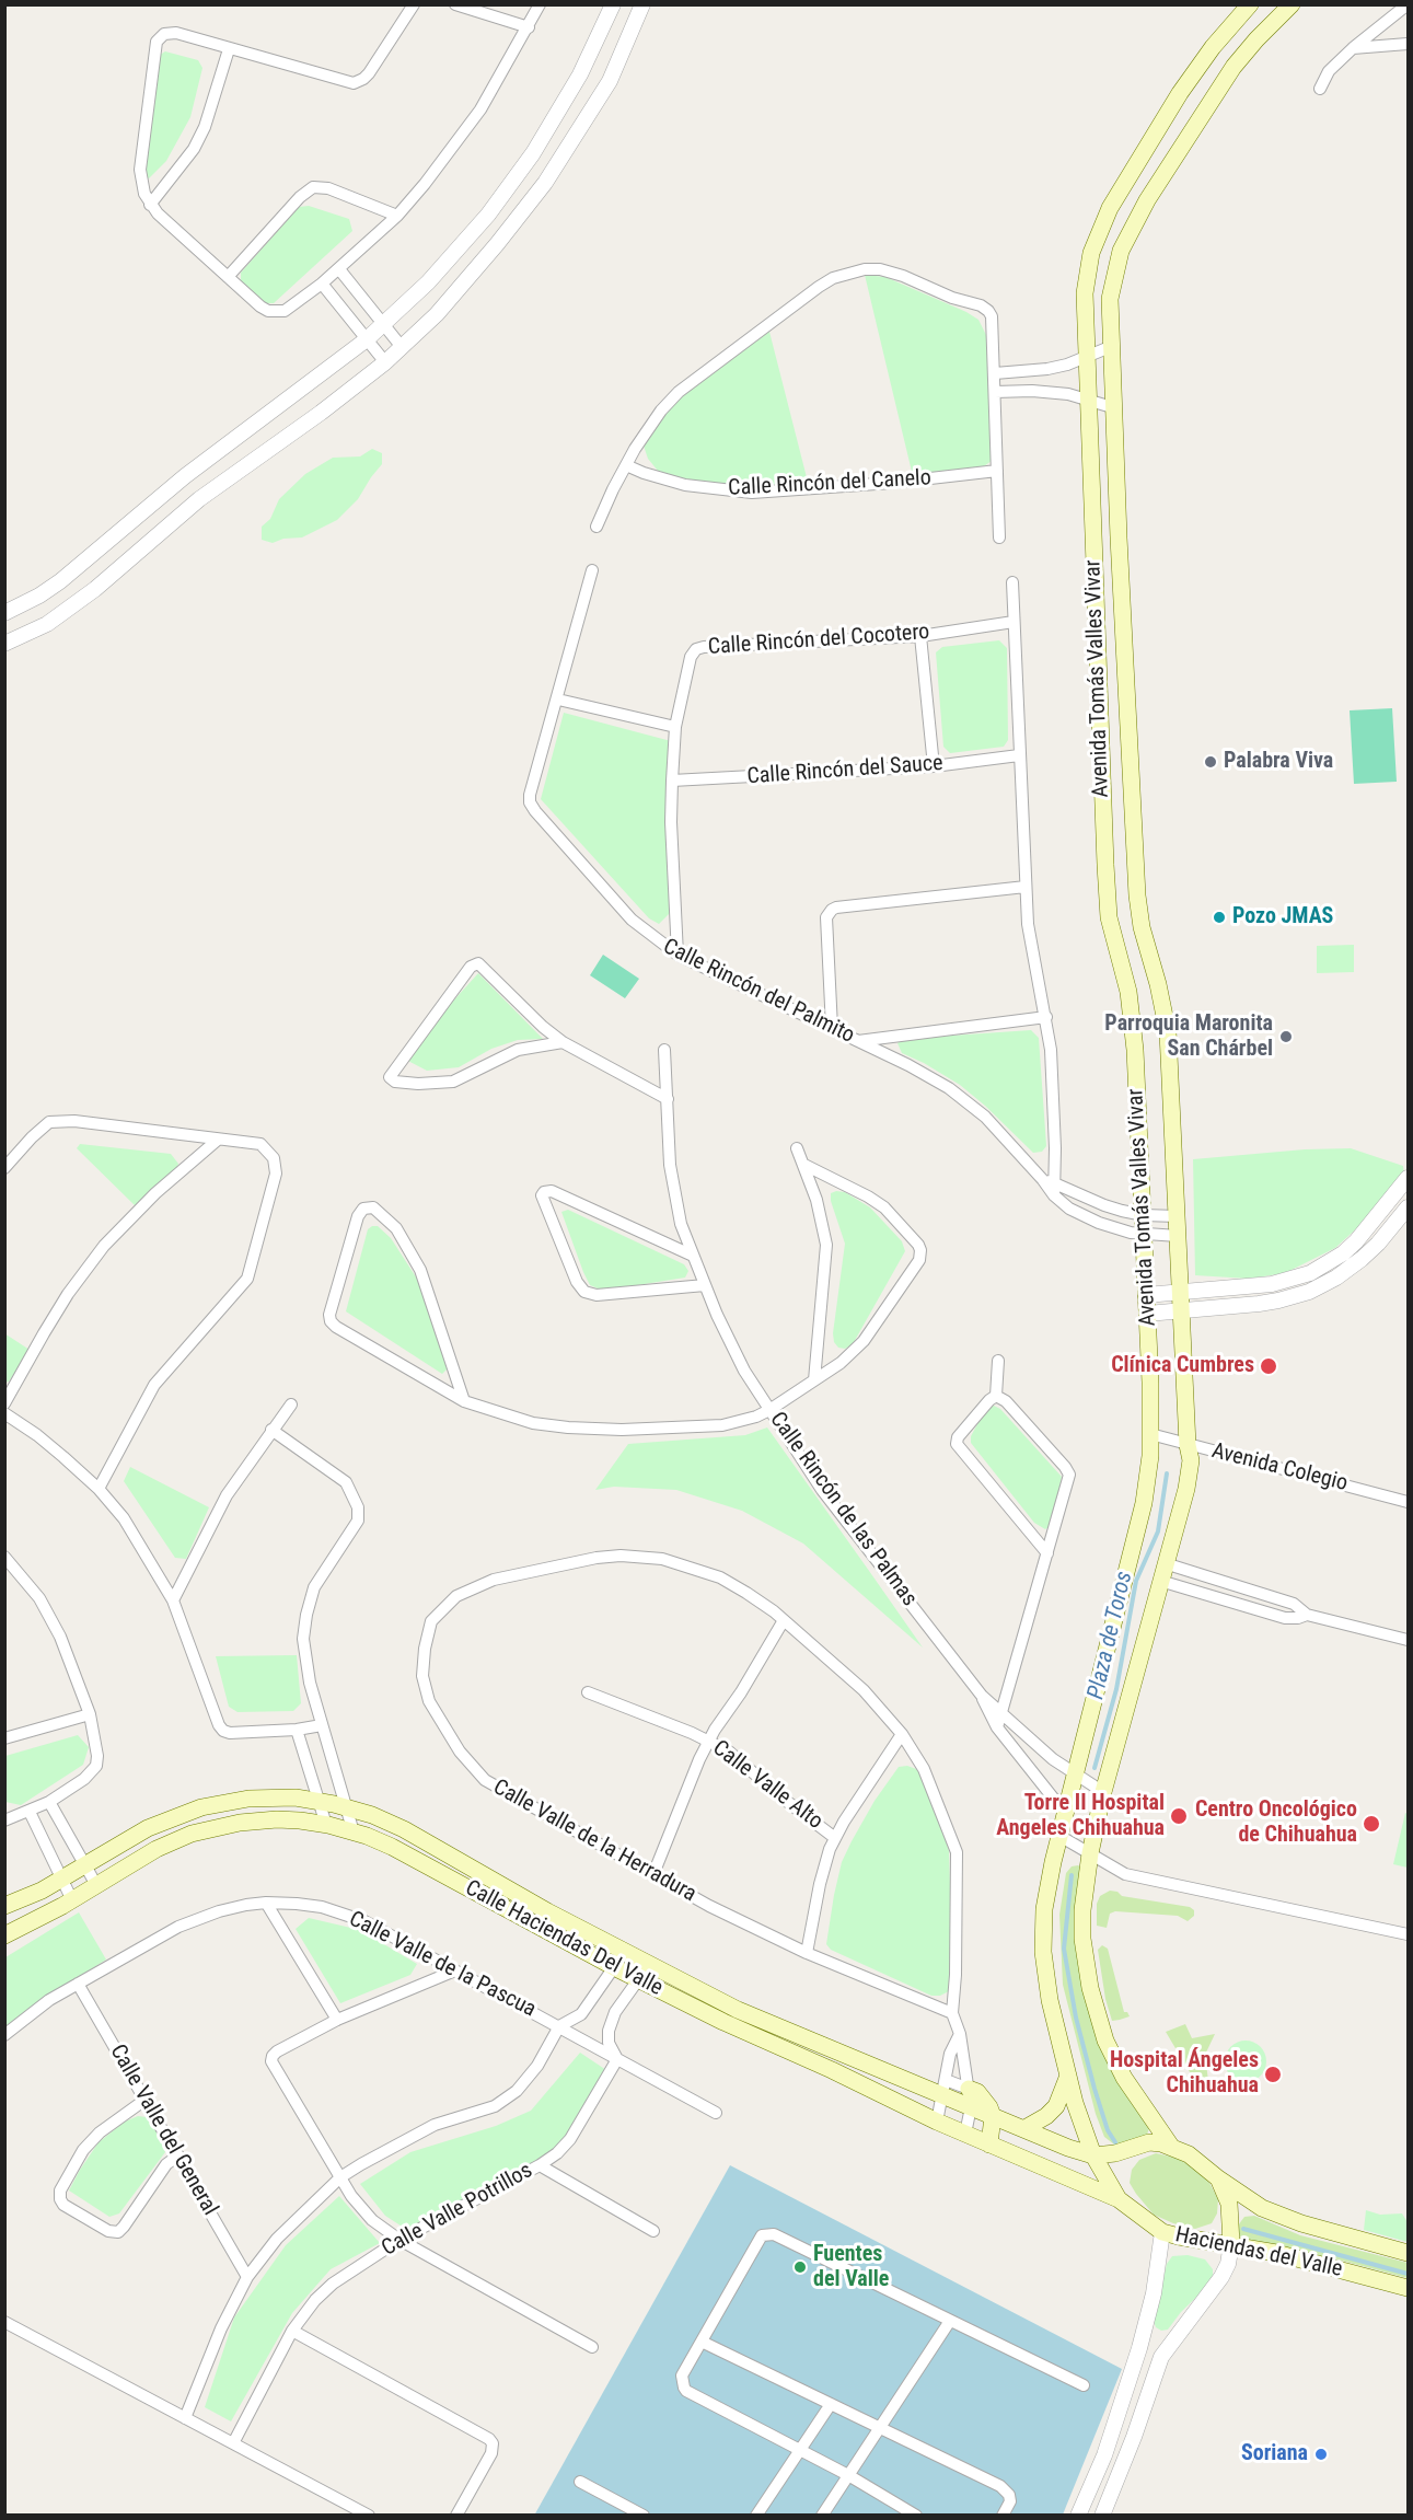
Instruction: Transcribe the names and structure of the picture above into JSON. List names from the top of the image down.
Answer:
{
  "streets": {
    "main road": ["Avenida Tomás Valles Vivar", "Calle Haciendas Del Valle", "Haciendas del Valle"],
    "street": [
      "Calle Rincón del Canelo",
      "Calle Rincón del Cocotero",
      "Calle Rincón del Sauce",
      "Calle Rincón del Palmito",
      "Avenida Colegio",
      "Calle Rincón de las Palmas",
      "Calle Valle Alto",
      "Calle Valle de la Herradura",
      "Calle Valle de la Pascua",
      "Calle Valle del General",
      "Calle Valle Potrillos"
    ]
  },
  "crossings": [
    ["Calle Rincón del Cocotero", "Calle Rincón del Sauce"],
    ["Calle Rincón del Cocotero", "Calle Rincón del Palmito"],
    ["Avenida Tomás Valles Vivar", "Calle Rincón del Palmito"],
    ["Avenida Tomás Valles Vivar", "Avenida Colegio"],
    ["Avenida Tomás Valles Vivar", "Calle Rincón de las Palmas"],
    ["Avenida Tomás Valles Vivar", "Calle Haciendas Del Valle"],
    ["Avenida Tomás Valles Vivar", "Haciendas del Valle"],
    ["Calle Valle de la Herradura", "Calle Haciendas Del Valle"],
    ["Calle Haciendas Del Valle", "Haciendas del Valle"],
    ["Calle Valle de la Pascua", "Calle Valle del General"],
    ["Calle Valle de la Pascua", "Calle Valle Potrillos"]
  ],
  "water": ["Plaza de Toros"],
  "places": [
    "Palabra Viva",
    "Pozo JMAS",
    "Parroquia Maronita San Chárbel",
    "Clínica Cumbres",
    "Torre II Hospital Angeles Chihuahua",
    "Centro Oncológico de Chihuahua",
    "Hospital Ángeles Chihuahua",
    "Fuentes del Valle",
    "Soriana"
  ]
}
